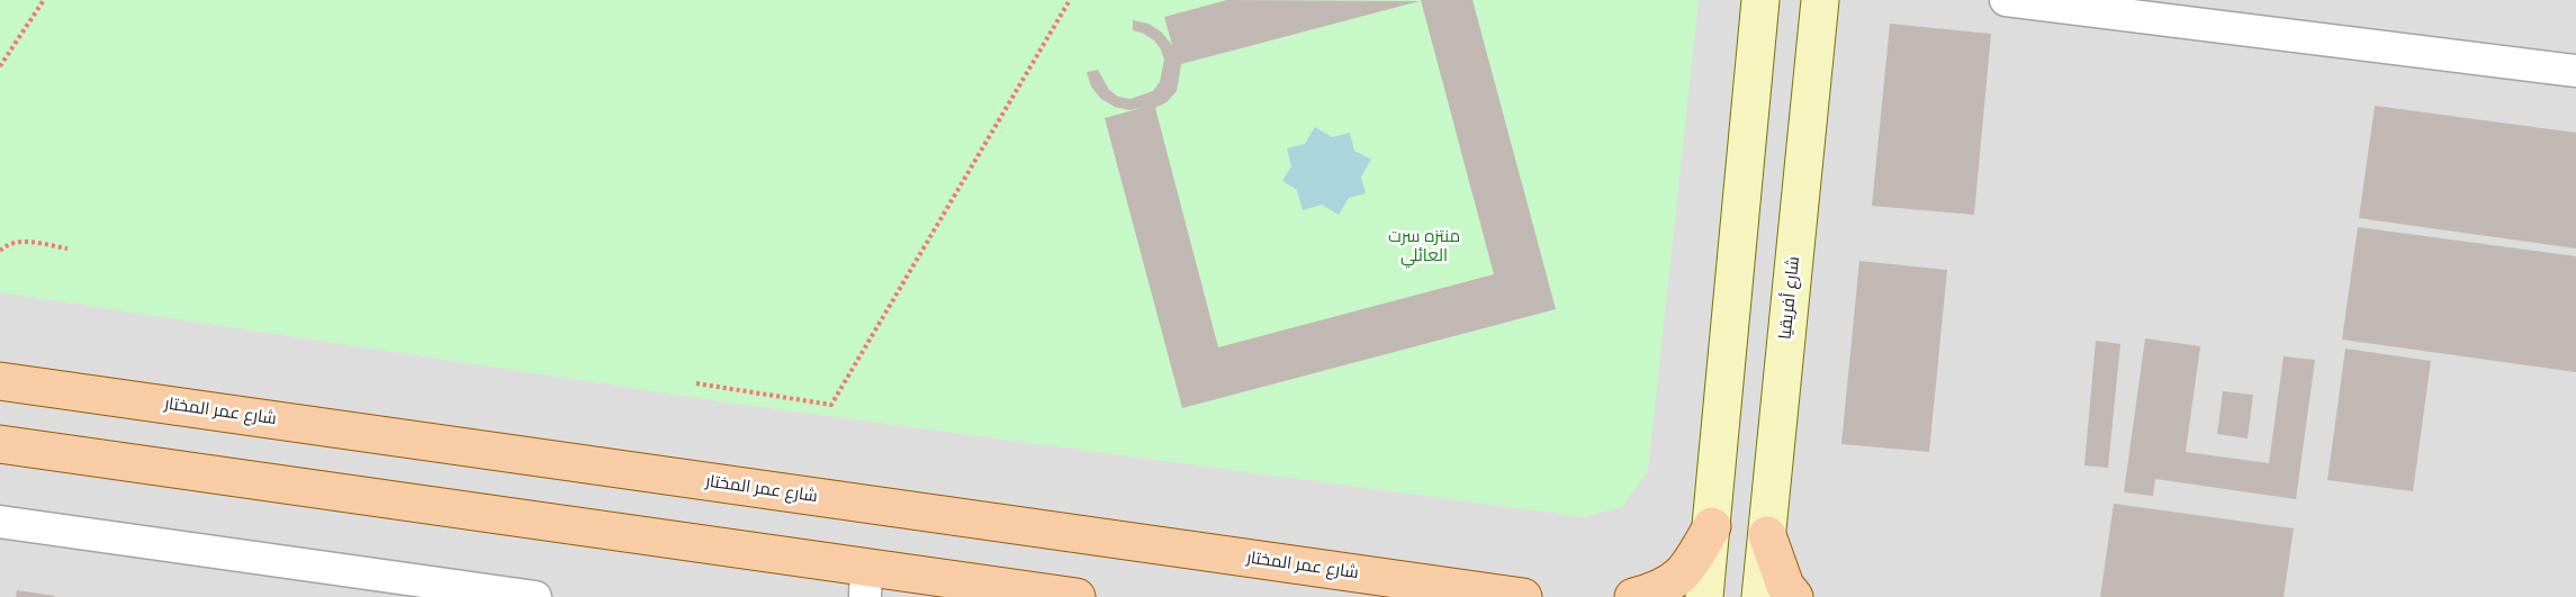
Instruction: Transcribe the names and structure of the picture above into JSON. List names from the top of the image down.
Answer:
{
  "streets": {
    "main road": ["شارع عمر المختار"],
    "street": ["شارع أفريقيا"]
  },
  "parks": ["منتزه سرت العائلي"]
}
